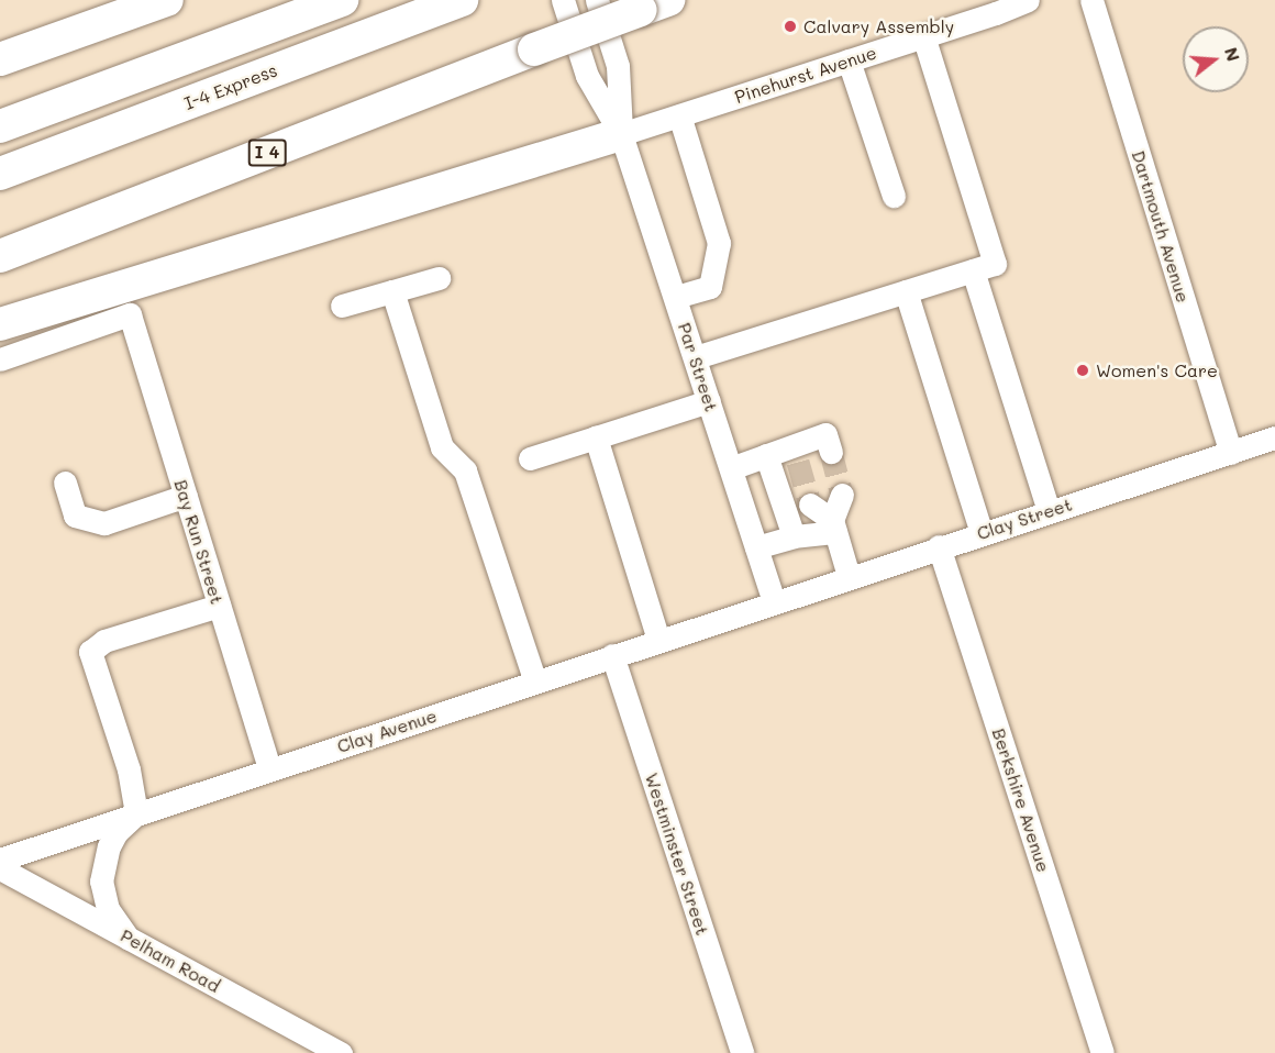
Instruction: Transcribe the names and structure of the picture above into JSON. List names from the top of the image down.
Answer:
{
  "streets": {
    "highway": ["I-4 Express", "I 4"],
    "street": [
      "Pinehurst Avenue",
      "Dartmouth Avenue",
      "Par Street",
      "Clay Street",
      "Bay Run Street",
      "Clay Avenue",
      "Berkshire Avenue",
      "Westminster Street",
      "Pelham Road"
    ]
  },
  "crossings": [
    ["Pinehurst Avenue", "Par Street"],
    ["Dartmouth Avenue", "Clay Street"],
    ["Par Street", "Clay Street"],
    ["Par Street", "Clay Avenue"],
    ["Clay Street", "Clay Avenue"],
    ["Clay Street", "Berkshire Avenue"],
    ["Bay Run Street", "Clay Avenue"],
    ["Clay Avenue", "Westminster Street"]
  ],
  "places": ["Calvary Assembly", "Women's Care"],
  "north": "right"
}
